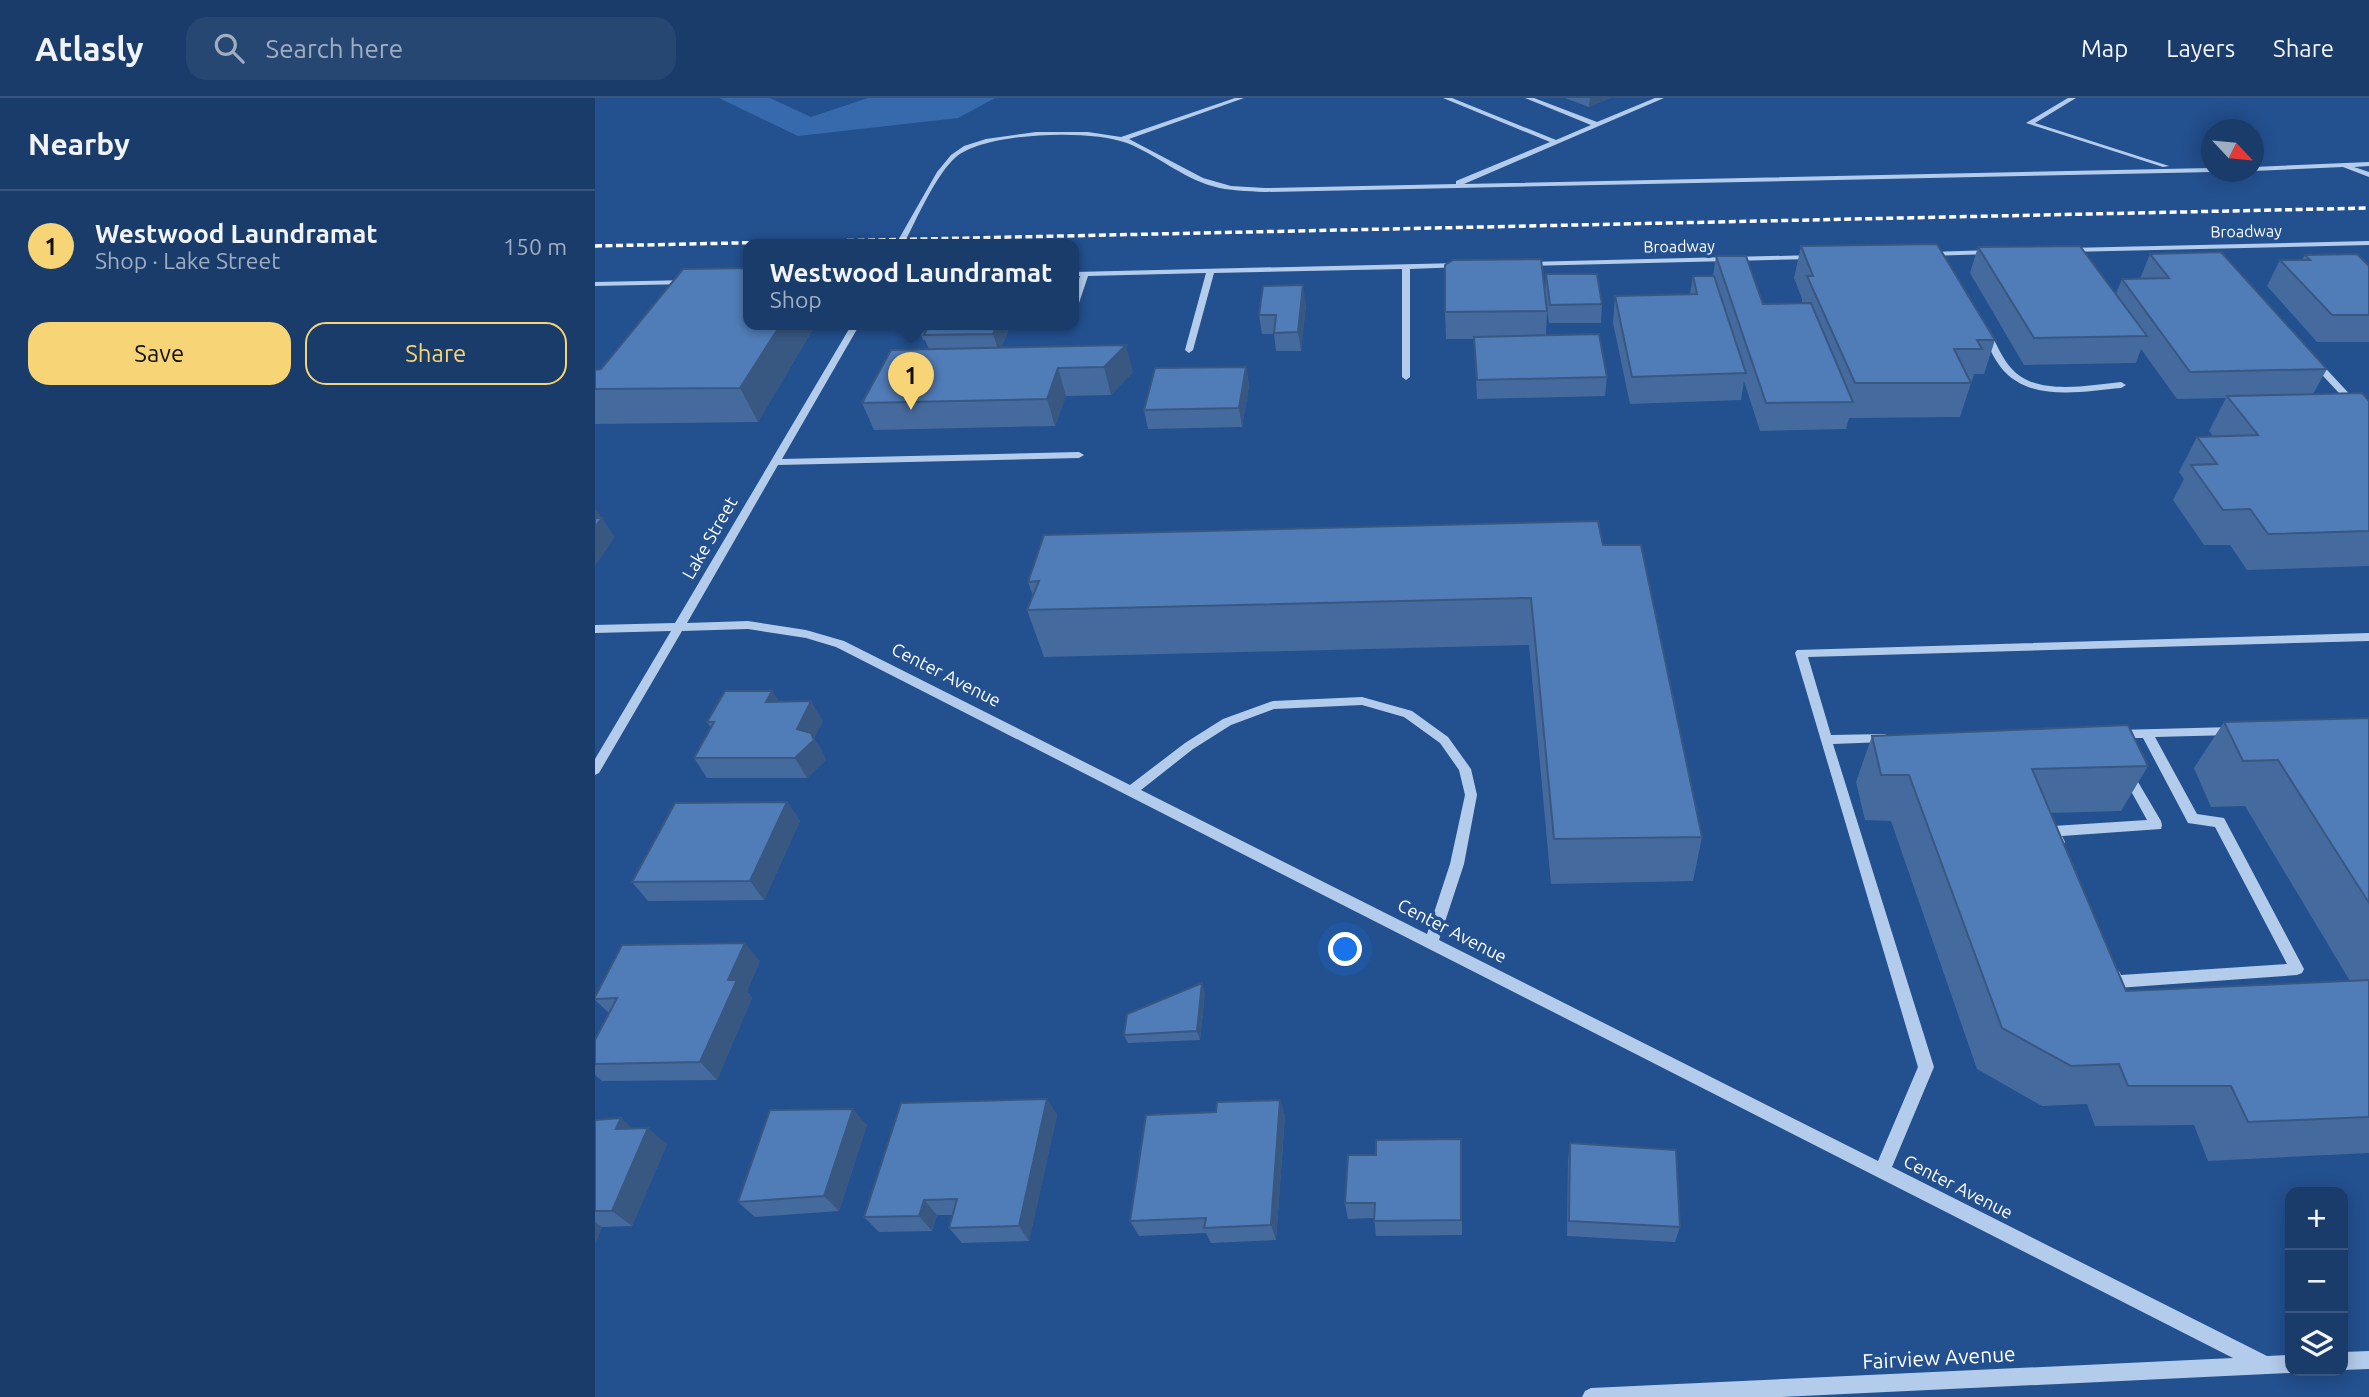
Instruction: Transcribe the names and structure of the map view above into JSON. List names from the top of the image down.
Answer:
{
  "streets": {
    "street": [
      "Broadway",
      "Lake Street",
      "Center Avenue",
      "Fairview Avenue"
    ]
  },
  "crossings": [
    ["Lake Street", "Center Avenue"],
    ["Center Avenue", "Fairview Avenue"]
  ],
  "north": "bottom right",
  "page": {
    "header": "Atlasly",
    "search": "Search here",
    "nav": ["Map", "Layers", "Share"],
    "heading": "Nearby",
    "list": [
      {
        "mark": "1",
        "name": "Westwood Laundramat",
        "note": "Shop · Lake Street",
        "value": "150 m"
      }
    ],
    "popup": ["Westwood Laundramat", "Shop"],
    "buttons": ["Save", "Share"],
    "pins": "1",
    "map_buttons": ["+", "−"]
  }
}
